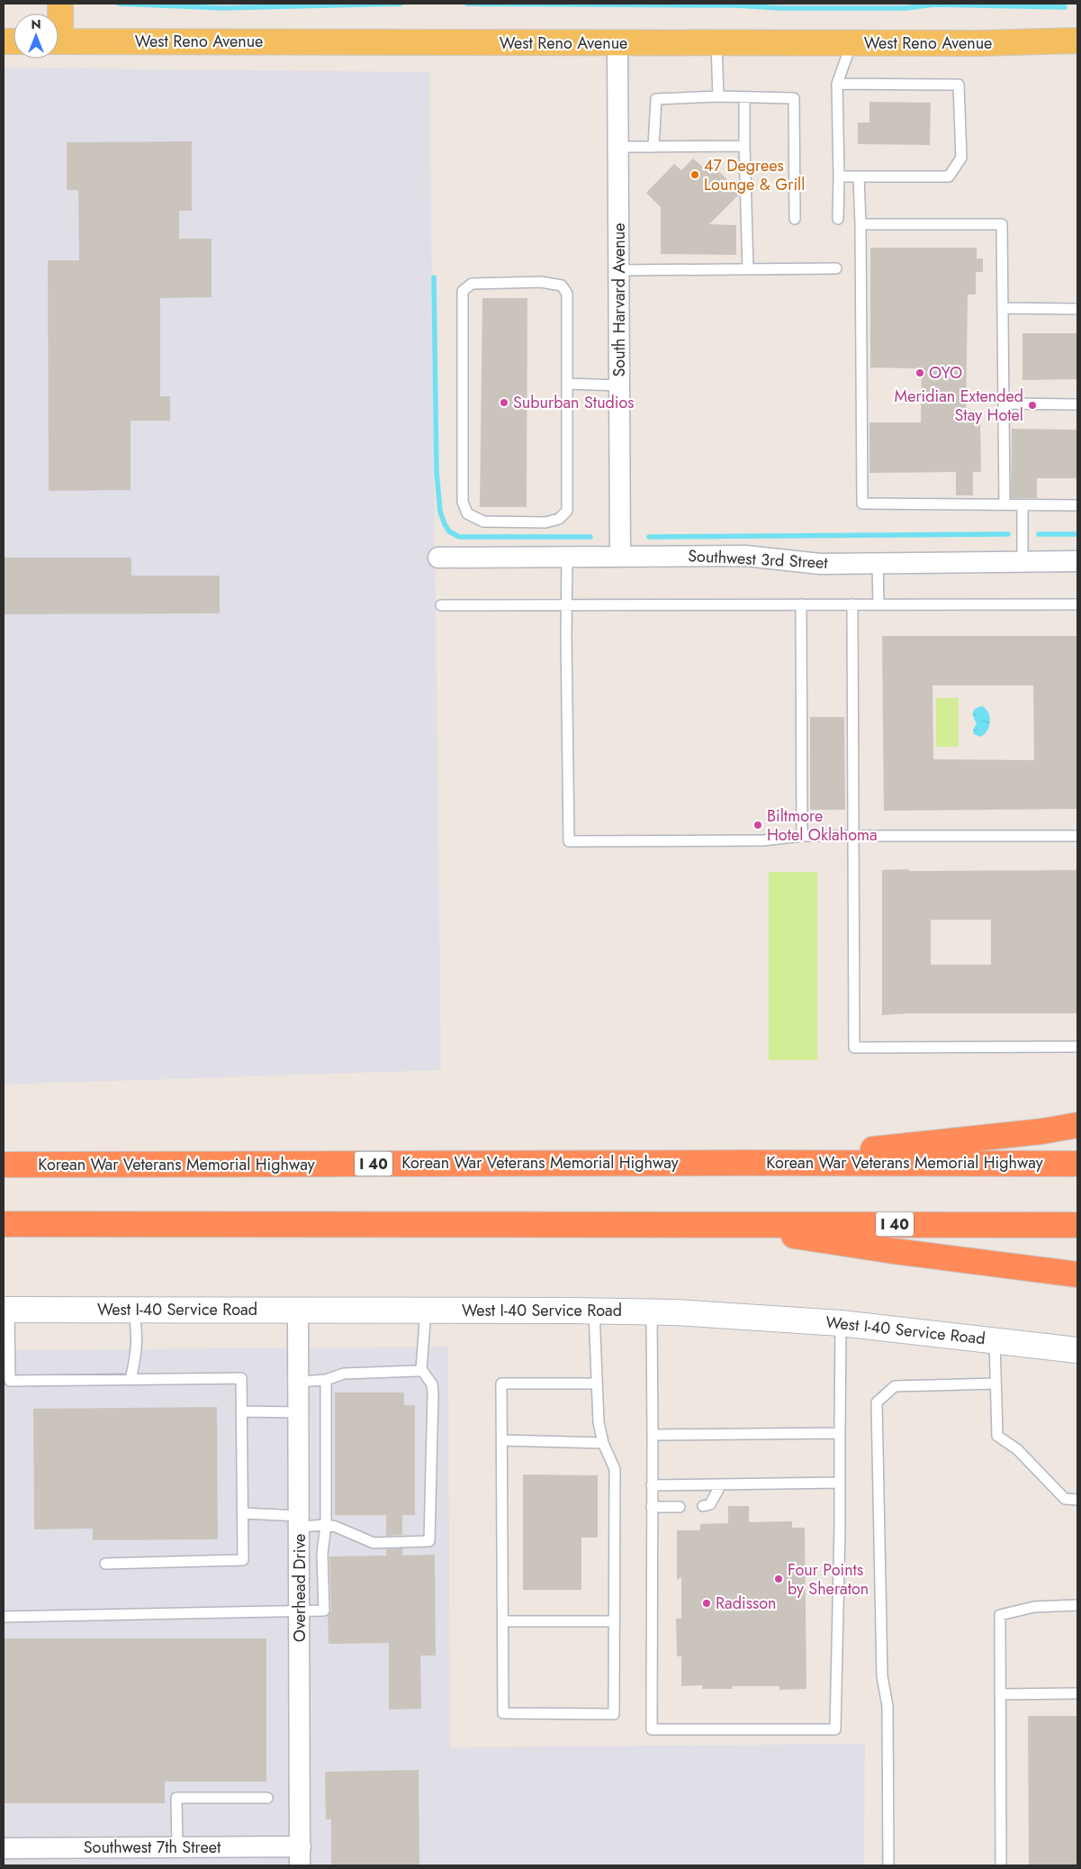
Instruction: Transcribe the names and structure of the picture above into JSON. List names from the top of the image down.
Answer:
{
  "streets": {
    "highway": ["Korean War Veterans Memorial Highway", "I 40"],
    "main road": ["West Reno Avenue"],
    "street": [
      "South Harvard Avenue",
      "Southwest 3rd Street",
      "West I-40 Service Road",
      "Overhead Drive",
      "Southwest 7th Street"
    ]
  },
  "crossings": [
    ["West Reno Avenue", "South Harvard Avenue"],
    ["South Harvard Avenue", "Southwest 3rd Street"],
    ["West I-40 Service Road", "Overhead Drive"],
    ["Overhead Drive", "Southwest 7th Street"]
  ],
  "places": [
    "47 Degrees Lounge & Grill",
    "OYO",
    "Suburban Studios",
    "Meridian Extended Stay Hotel",
    "Biltmore Hotel Oklahoma",
    "Four Points by Sheraton",
    "Radisson"
  ],
  "north": "top"
}
